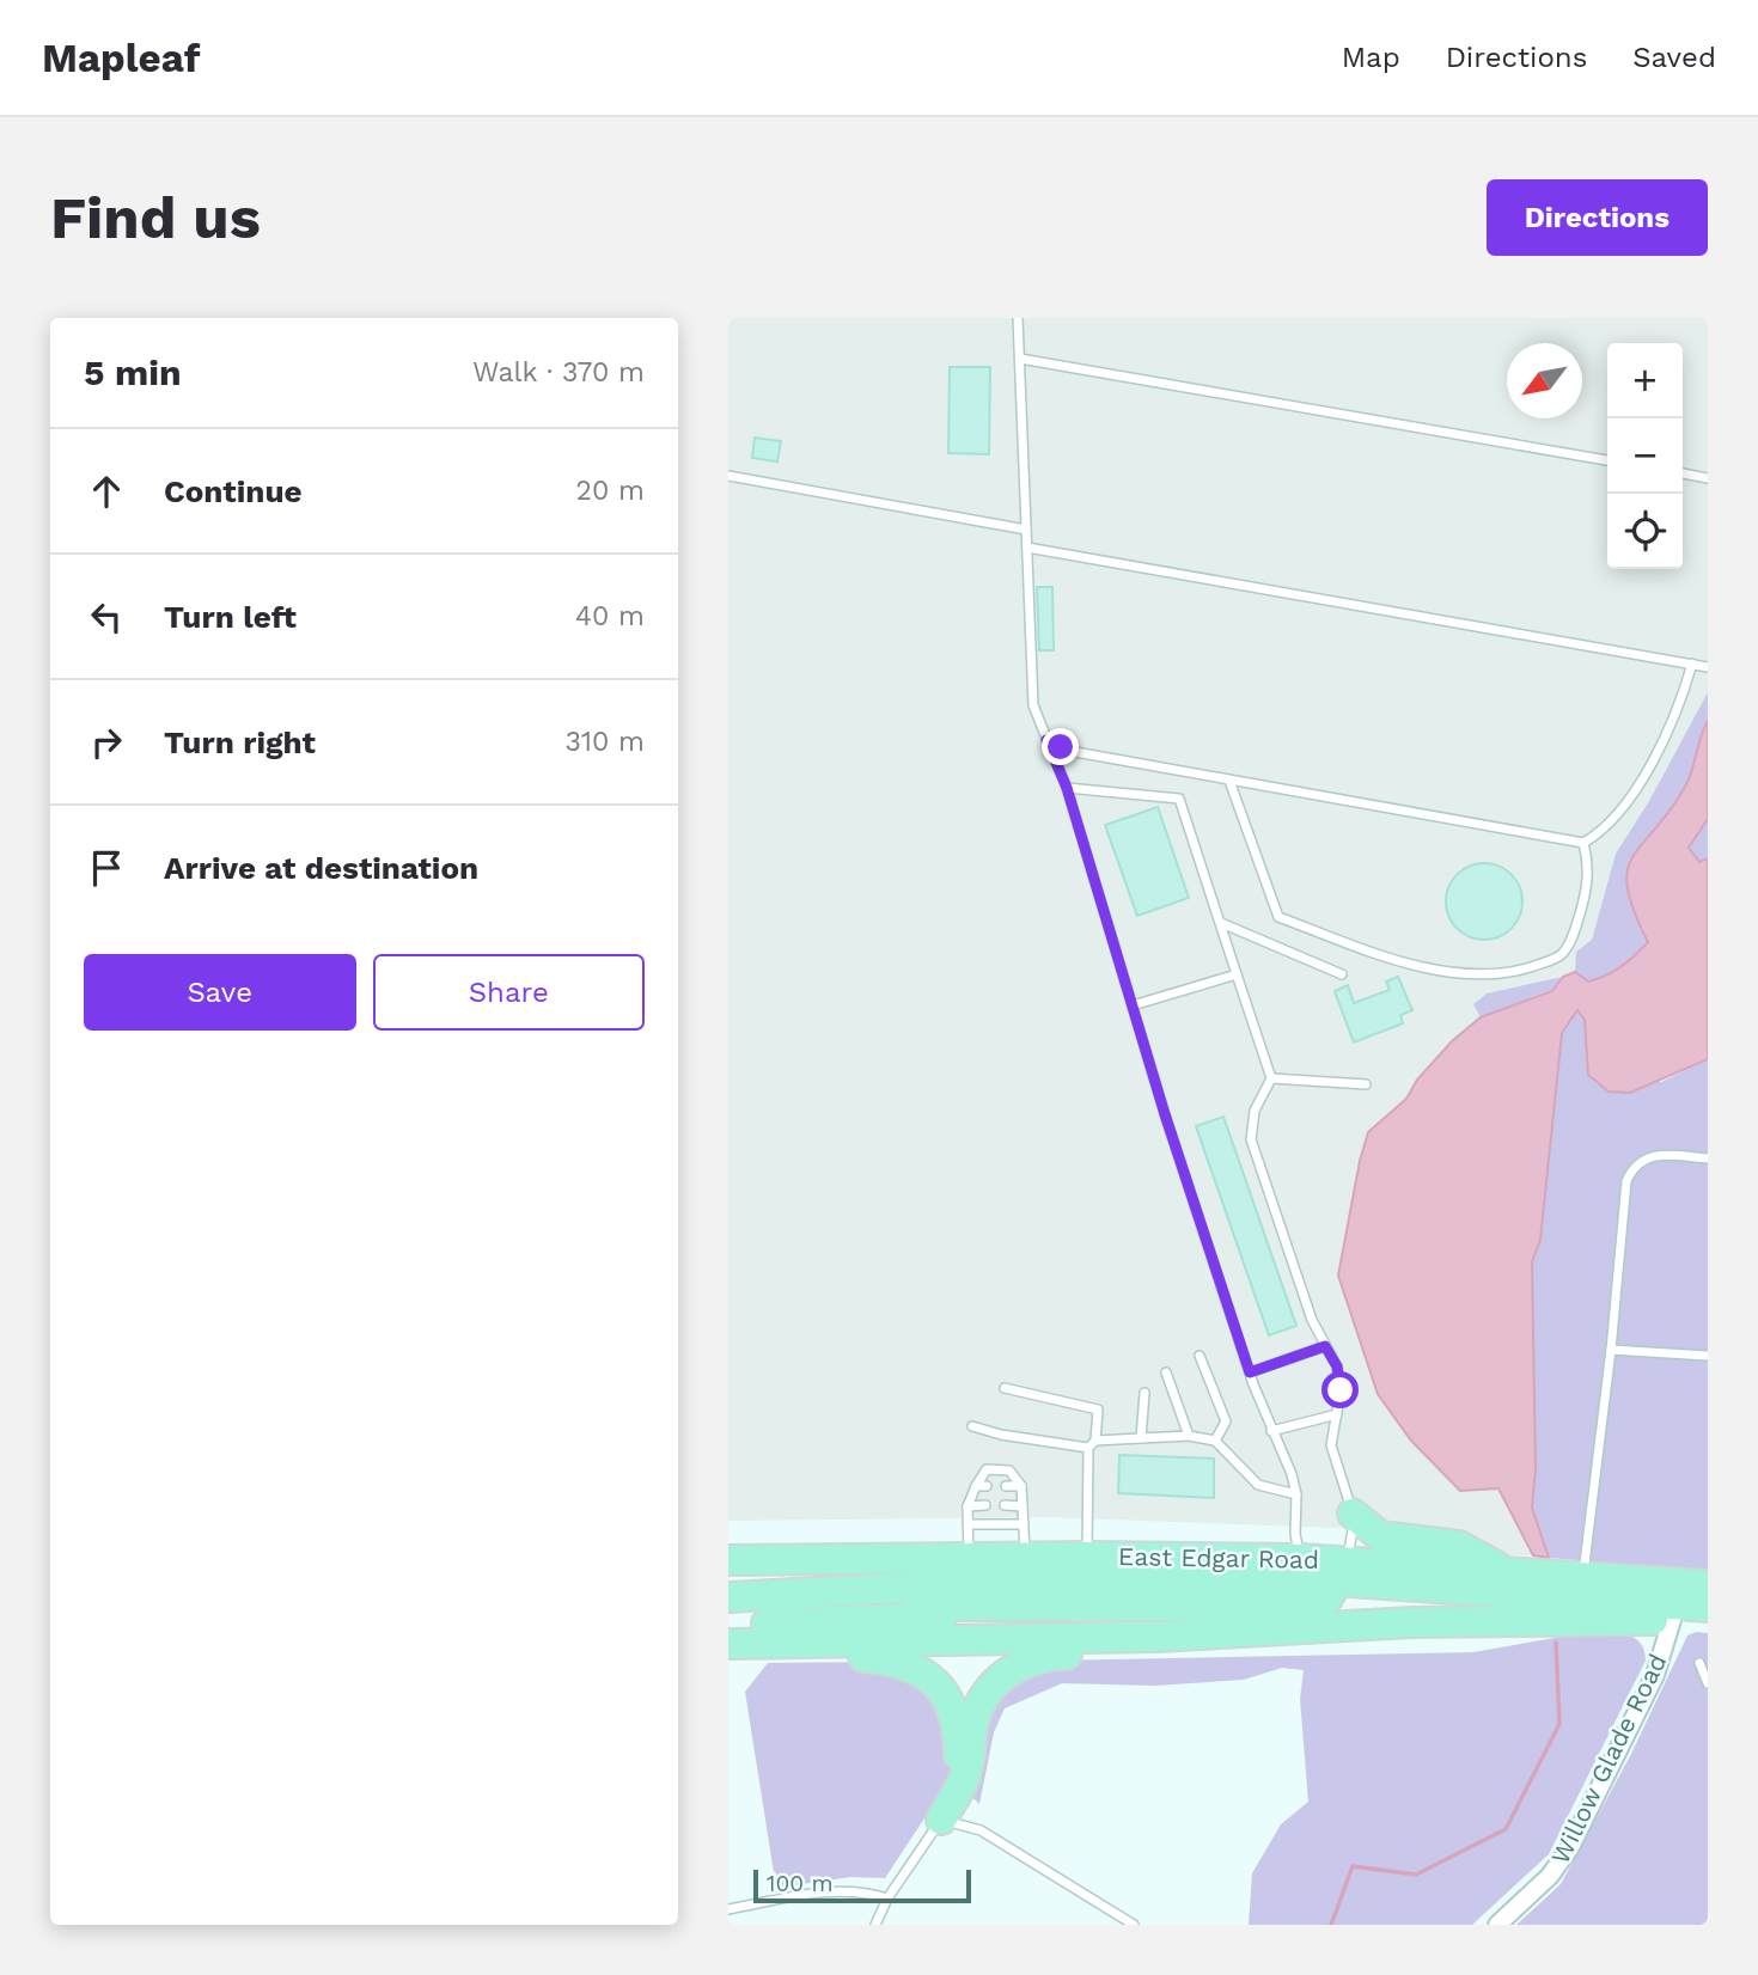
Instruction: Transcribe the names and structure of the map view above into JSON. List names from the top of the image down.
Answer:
{
  "streets": {
    "highway": ["East Edgar Road"],
    "street": ["Willow Glade Road"]
  },
  "scale_bar": "100 m",
  "north": "bottom left",
  "page": {
    "header": "Mapleaf",
    "nav": ["Map", "Directions", "Saved"],
    "buttons": [
      "Directions",
      ["Save", "Share"]
    ],
    "title": "Find us",
    "heading": ["5 min", "Walk · 370 m"],
    "map_buttons": ["+", "−"],
    "list": [
      ["Continue", "20 m"],
      ["Turn left", "40 m"],
      ["Turn right", "310 m"],
      "Arrive at destination"
    ],
    "scale": "100 m"
  }
}
